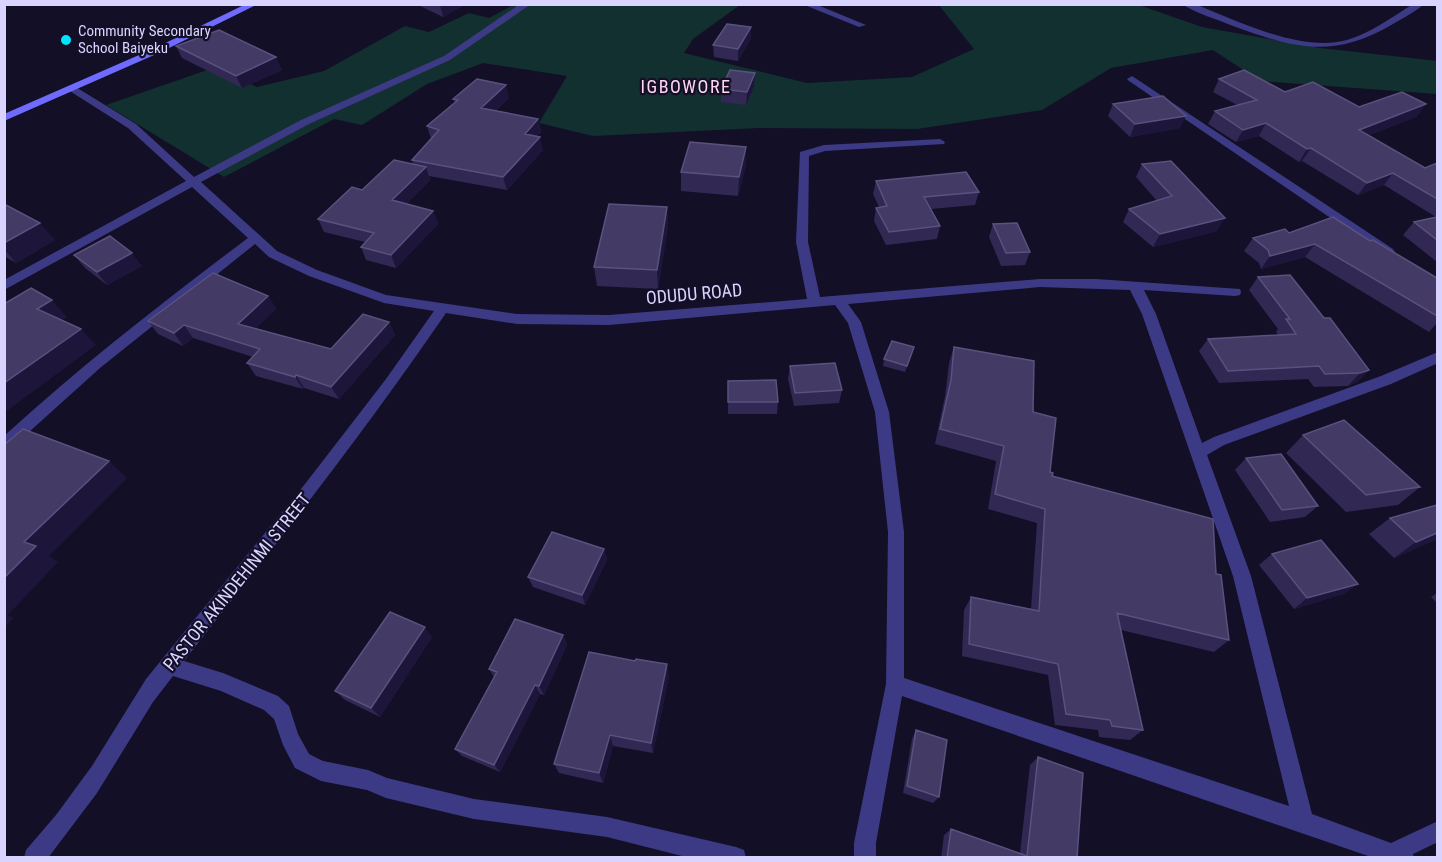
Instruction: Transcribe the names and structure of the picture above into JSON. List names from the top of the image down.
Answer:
{
  "streets": {
    "street": ["ODUDU ROAD", "PASTOR AKINDEHINMI STREET"]
  },
  "crossings": [
    ["ODUDU ROAD", "PASTOR AKINDEHINMI STREET"]
  ],
  "districts": ["IGBOWORE"],
  "places": ["Community Secondary School Baiyeku"]
}
